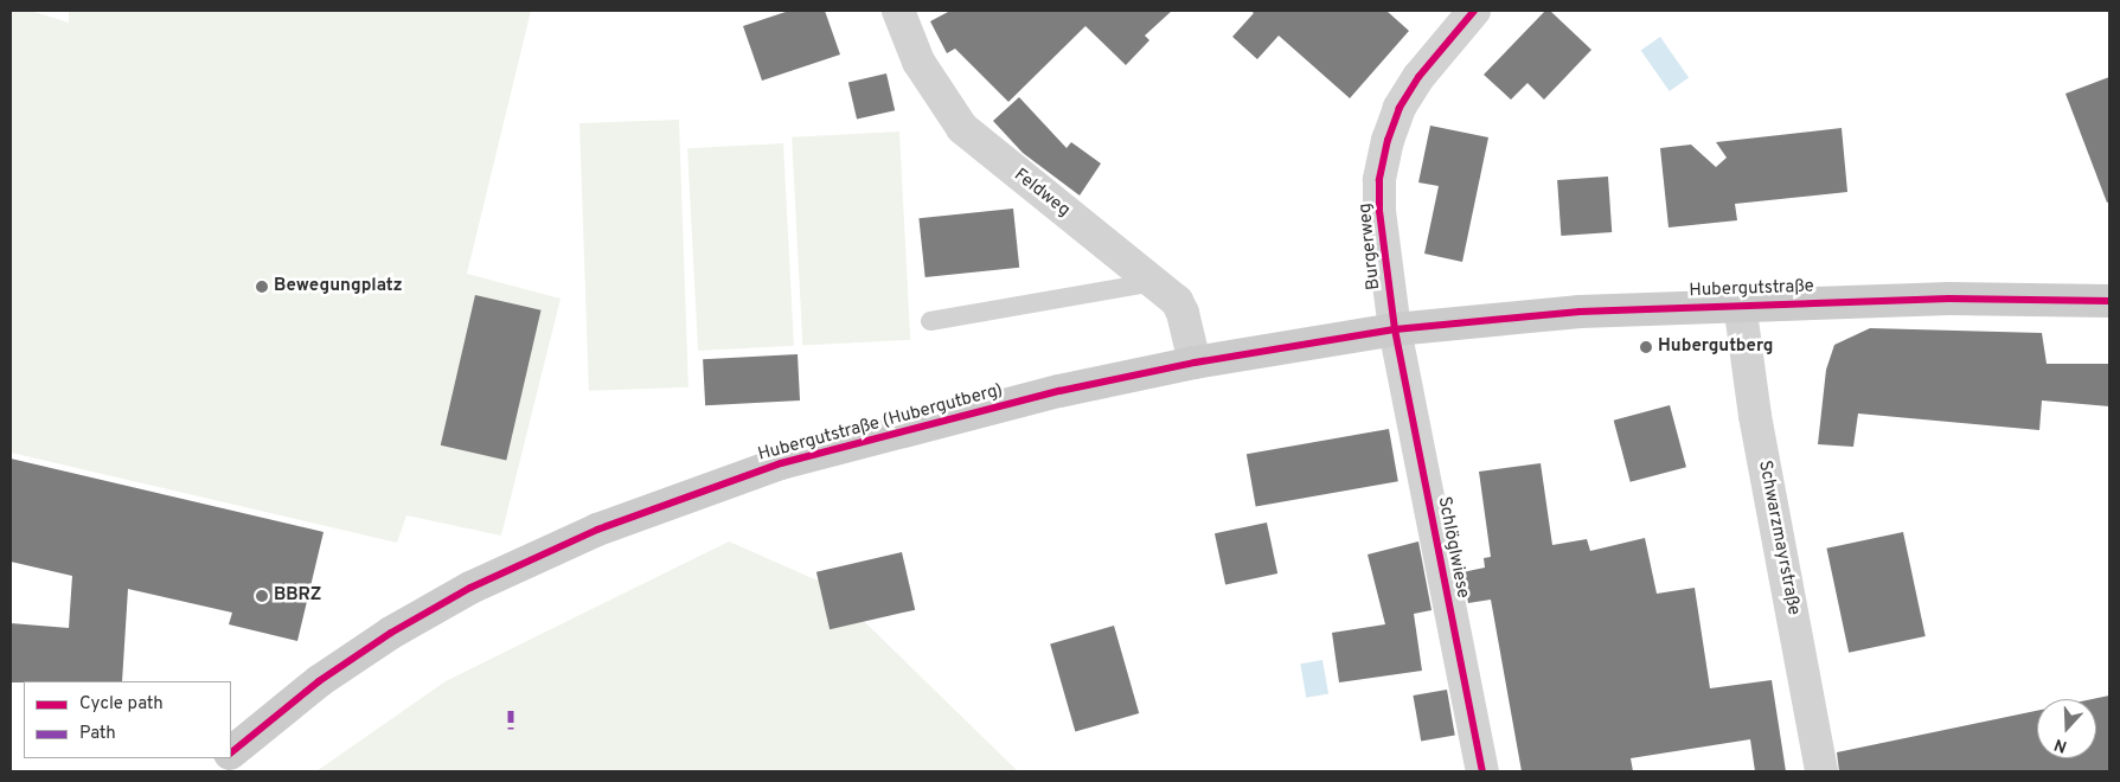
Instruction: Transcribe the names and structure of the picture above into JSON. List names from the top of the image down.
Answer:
{
  "streets": {
    "street": [
      "Feldweg",
      "Burgerweg",
      "Hubergutstraße",
      "Hubergutstraße (Hubergutberg)",
      "Schwarzmayrstraße",
      "Schlöglwiese"
    ]
  },
  "crossings": [
    ["Feldweg", "Hubergutstraße (Hubergutberg)"],
    ["Burgerweg", "Hubergutstraße"],
    ["Burgerweg", "Hubergutstraße (Hubergutberg)"],
    ["Burgerweg", "Schlöglwiese"],
    ["Hubergutstraße", "Hubergutstraße (Hubergutberg)"],
    ["Hubergutstraße", "Schwarzmayrstraße"],
    ["Hubergutstraße", "Schlöglwiese"],
    ["Hubergutstraße (Hubergutberg)", "Schlöglwiese"]
  ],
  "places": ["Bewegungplatz", "Hubergutberg", "BBRZ"],
  "legend": ["Cycle path", "Path"],
  "north": "bottom"
}
